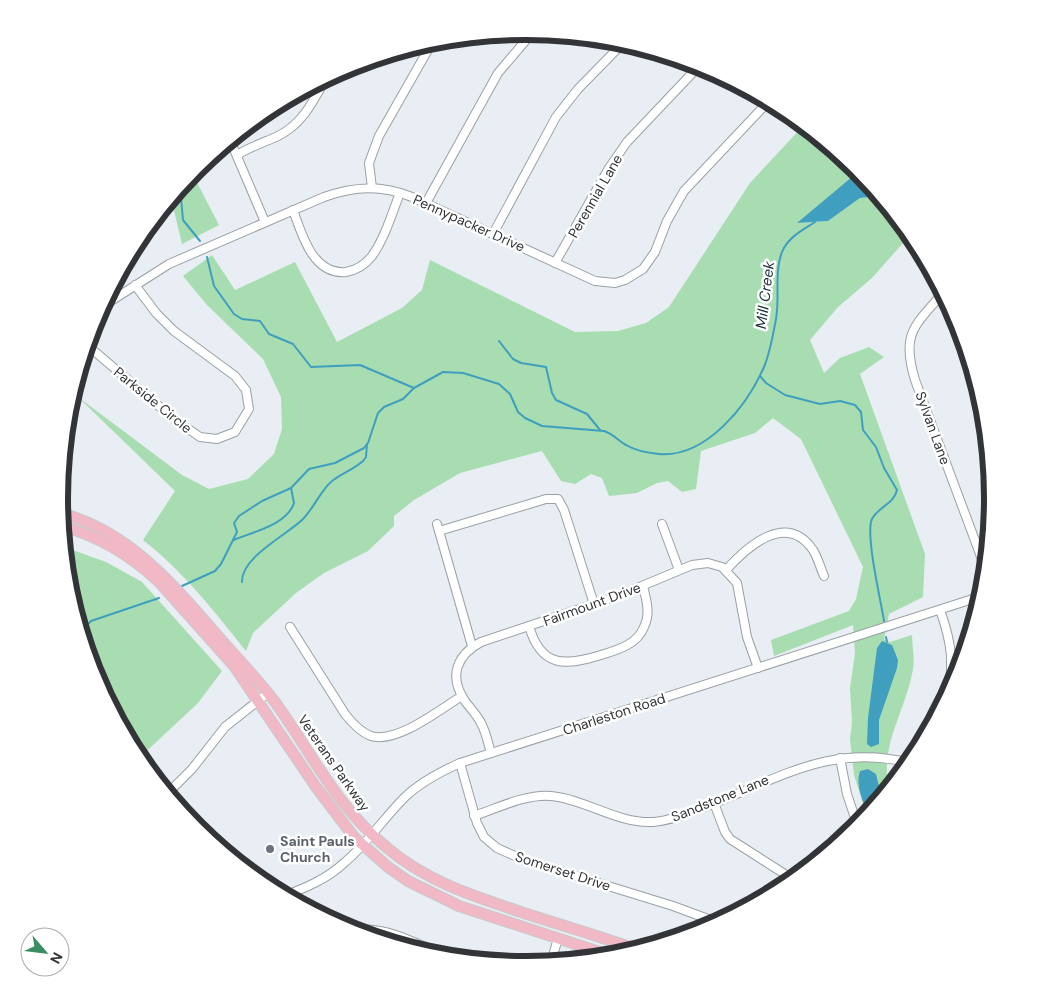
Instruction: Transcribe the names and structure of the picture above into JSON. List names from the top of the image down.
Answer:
{
  "streets": {
    "main road": ["Veterans Parkway"],
    "street": [
      "Perennial Lane",
      "Pennypacker Drive",
      "Parkside Circle",
      "Sylvan Lane",
      "Fairmount Drive",
      "Charleston Road",
      "Sandstone Lane",
      "Somerset Drive"
    ]
  },
  "crossings": [
    ["Perennial Lane", "Pennypacker Drive"],
    ["Pennypacker Drive", "Parkside Circle"],
    ["Charleston Road", "Veterans Parkway"],
    ["Charleston Road", "Somerset Drive"],
    ["Sandstone Lane", "Somerset Drive"]
  ],
  "water": ["Mill Creek"],
  "places": ["Saint Pauls Church"],
  "north": "bottom right"
}
